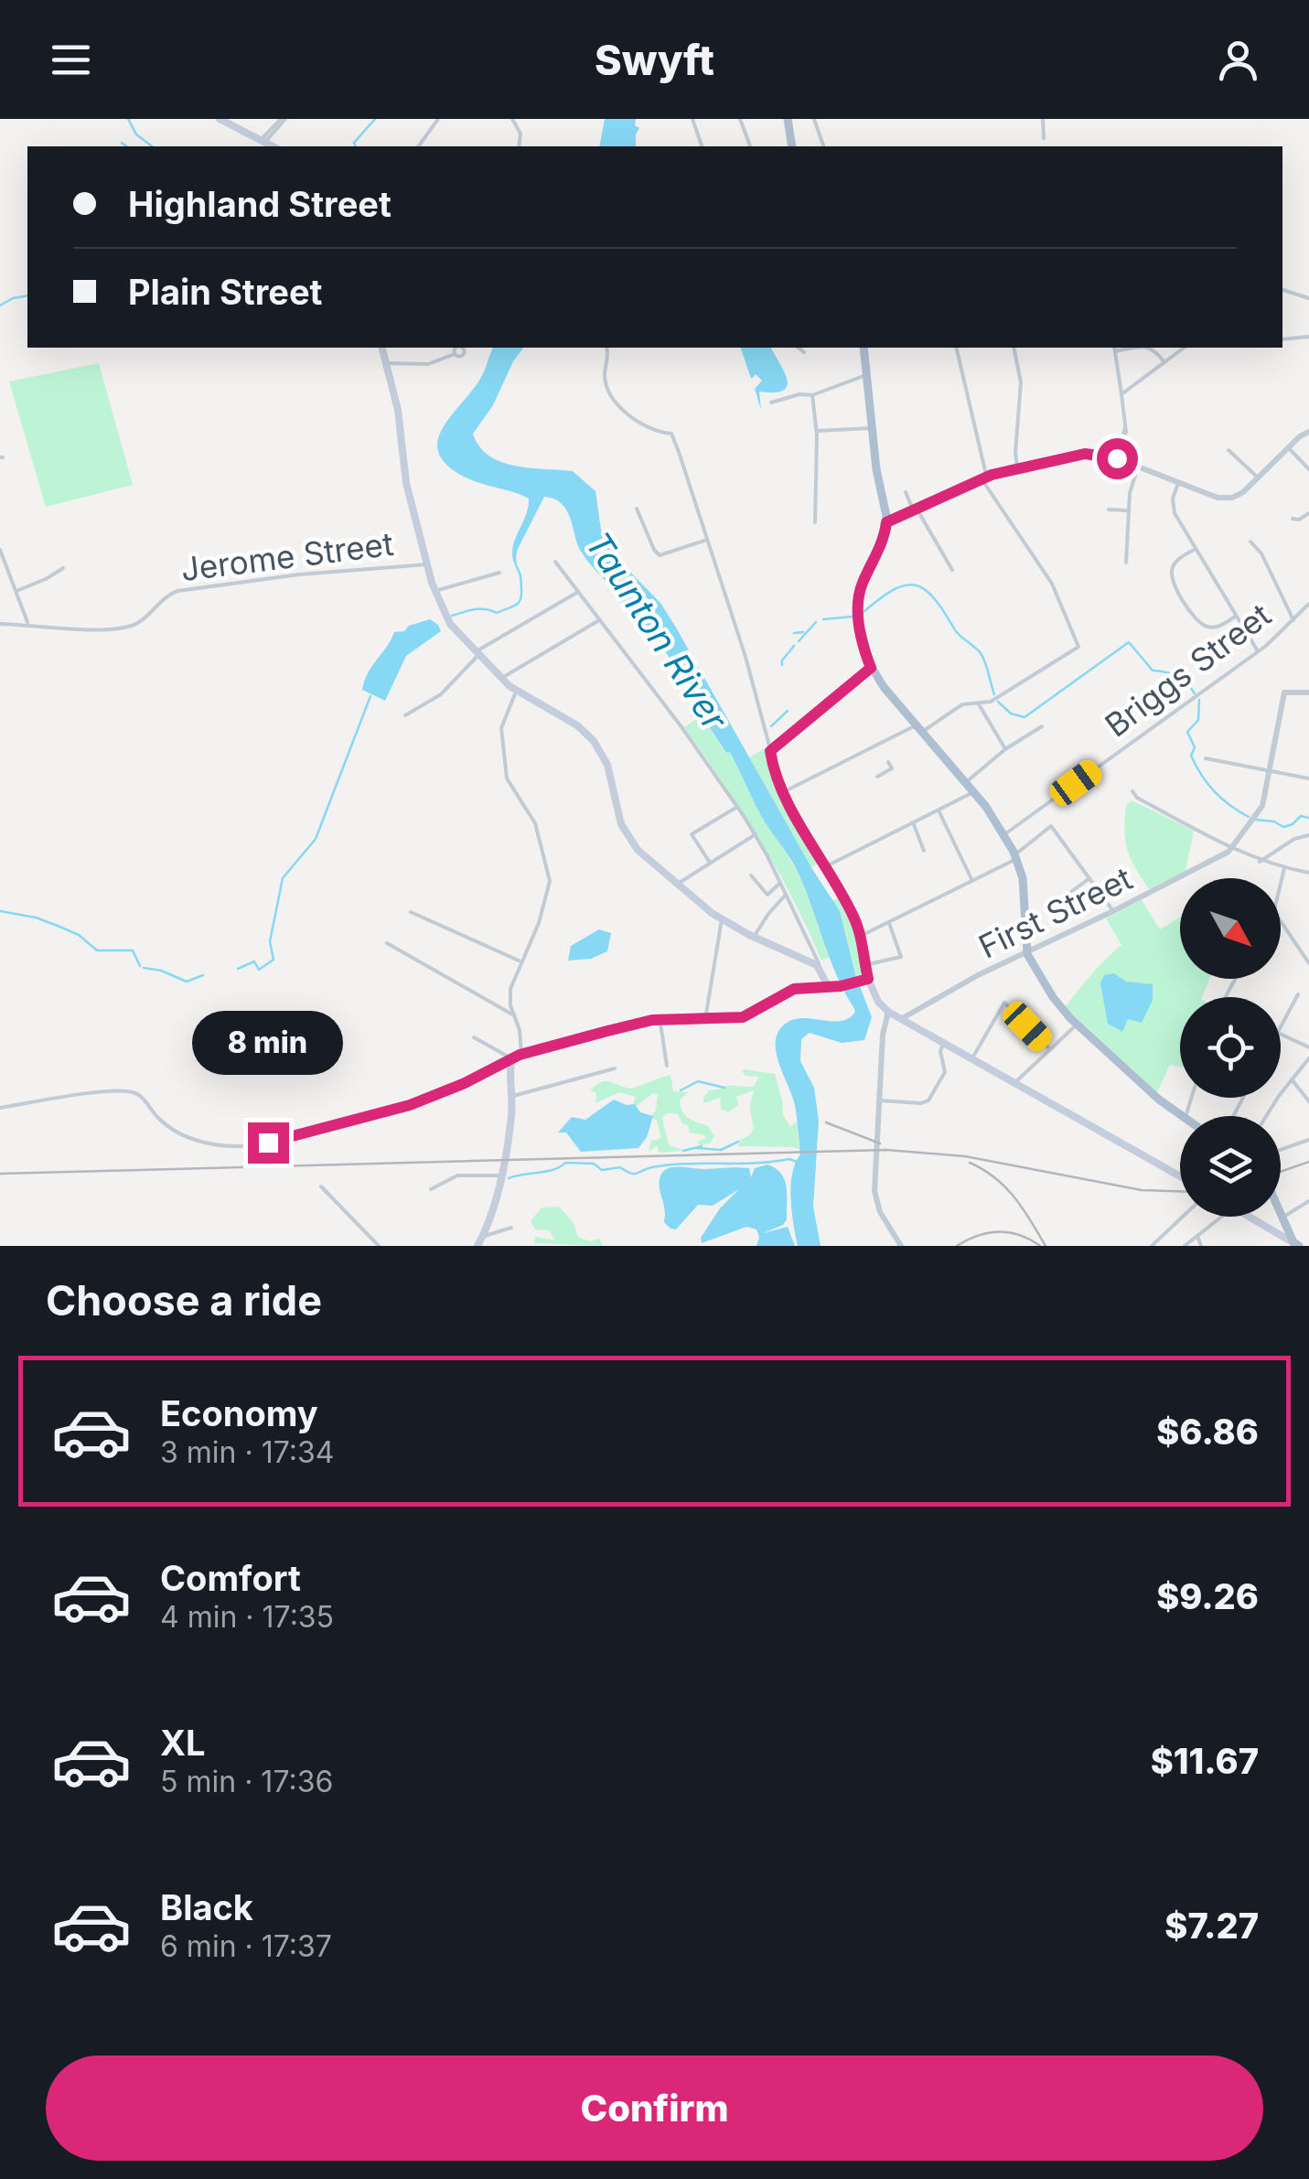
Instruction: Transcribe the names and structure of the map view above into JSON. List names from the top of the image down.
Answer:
{
  "streets": {
    "street": ["Jerome Street", "Briggs Street", "First Street"]
  },
  "water": ["Taunton River"],
  "north": "bottom right",
  "page": {
    "header": "Swyft",
    "banner": ["Highland Street", "Plain Street"],
    "bubble": "8 min",
    "heading": "Choose a ride",
    "list": [
      {
        "name": "Economy",
        "note": "3 min · 17:34",
        "value": "$6.86"
      },
      {
        "name": "Comfort",
        "note": "4 min · 17:35",
        "value": "$9.26"
      },
      {
        "name": "XL",
        "note": "5 min · 17:36",
        "value": "$11.67"
      },
      {
        "name": "Black",
        "note": "6 min · 17:37",
        "value": "$7.27"
      }
    ],
    "buttons": "Confirm"
  }
}
